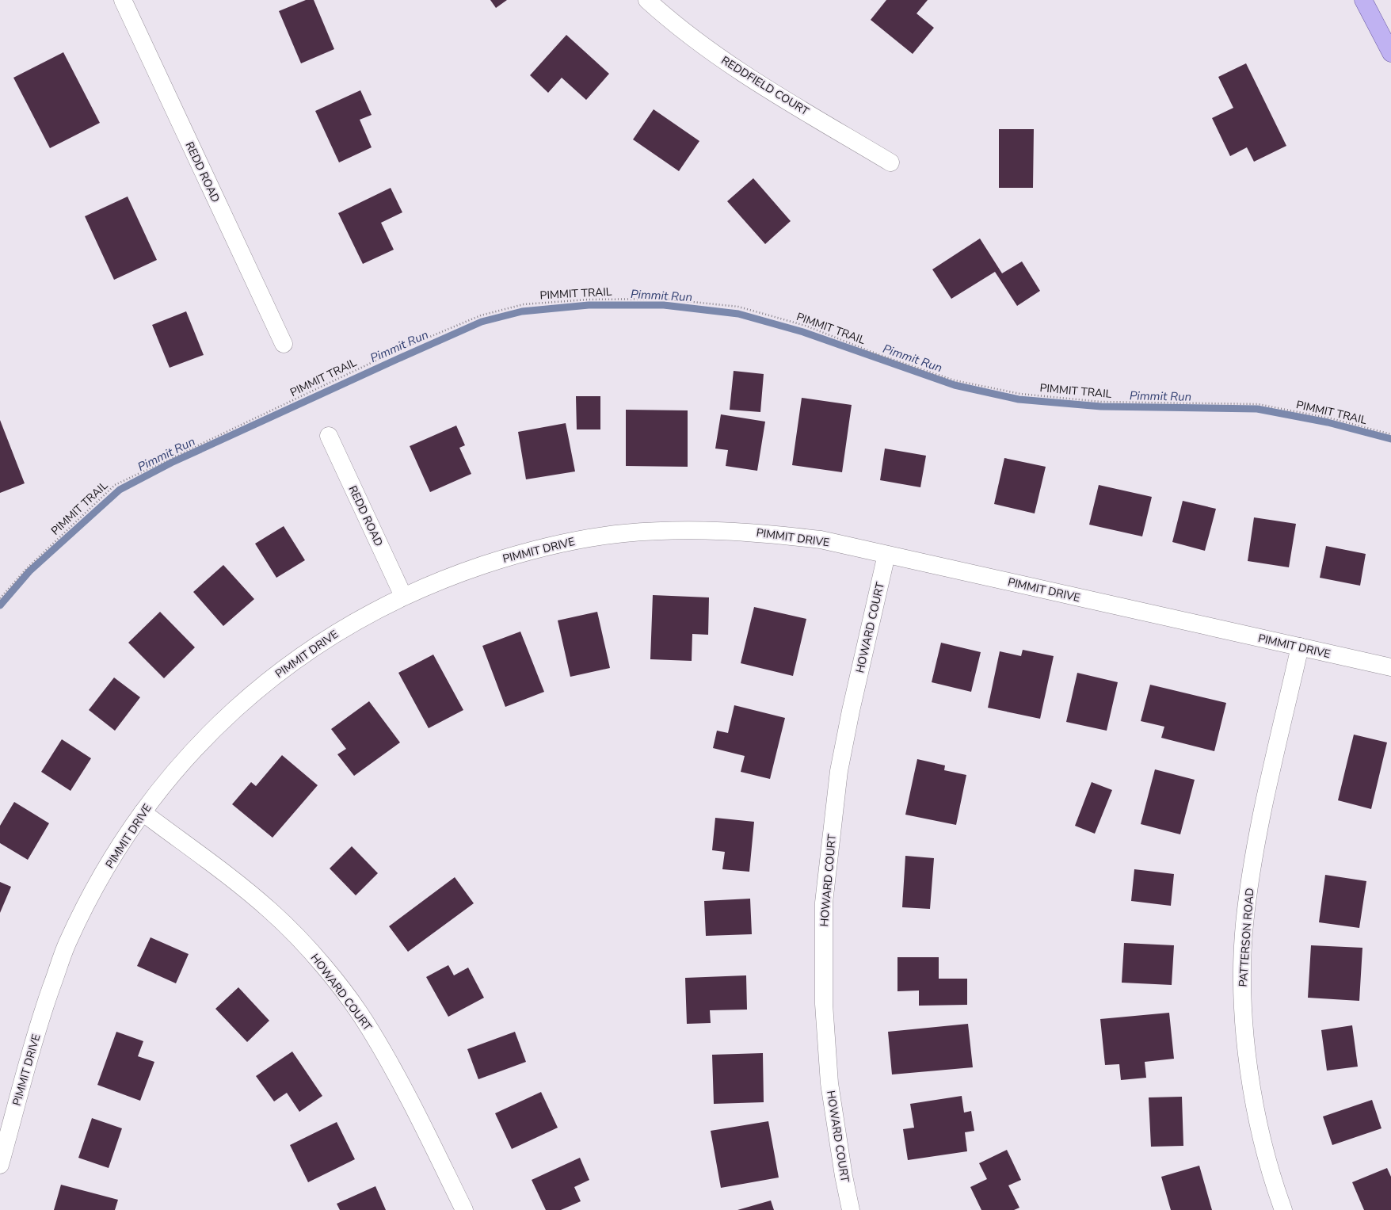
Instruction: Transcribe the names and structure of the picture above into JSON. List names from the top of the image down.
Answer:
{
  "streets": {
    "street": [
      "REDDFIELD COURT",
      "REDD ROAD",
      "PIMMIT DRIVE",
      "HOWARD COURT",
      "PATTERSON ROAD"
    ],
    "path": ["PIMMIT TRAIL"]
  },
  "crossings": [
    ["REDD ROAD", "PIMMIT DRIVE"],
    ["PIMMIT DRIVE", "HOWARD COURT"],
    ["PIMMIT DRIVE", "PATTERSON ROAD"]
  ],
  "water": ["Pimmit Run"]
}
